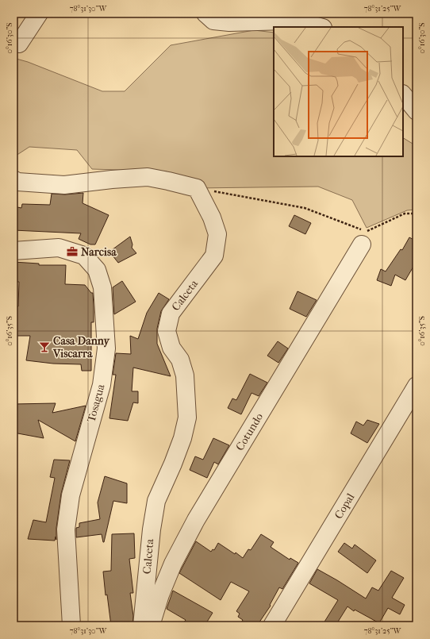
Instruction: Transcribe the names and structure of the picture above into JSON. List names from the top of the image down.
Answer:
{
  "streets": {
    "street": [
      "Calceta",
      "Tosagua",
      "Cotundo",
      "Copal"
    ]
  },
  "places": {
    "office": ["Narcisa"],
    "bar": ["Casa Danny Viscarra"]
  },
  "coordinates": [
    "78°31'30\"W",
    "78°31'25\"W",
    "0°16'30\"S",
    "0°16'35\"S"
  ]
}
